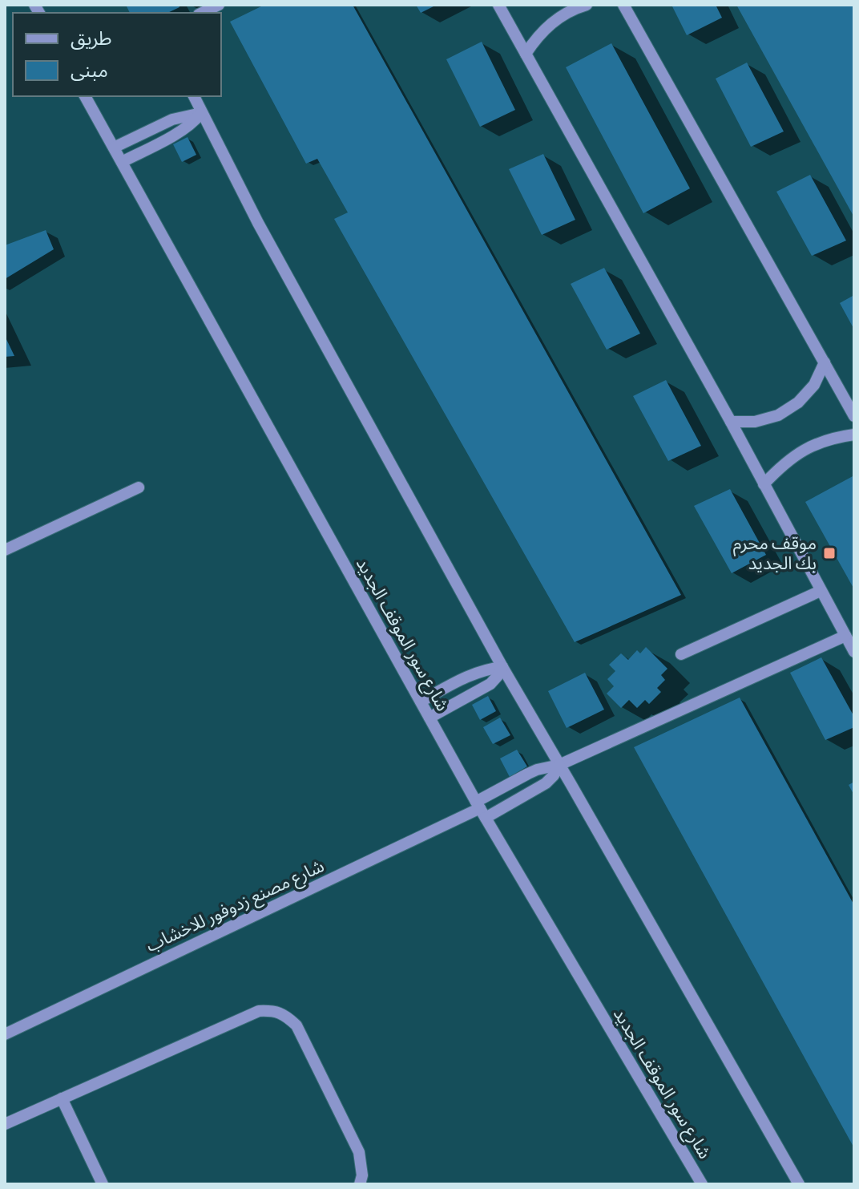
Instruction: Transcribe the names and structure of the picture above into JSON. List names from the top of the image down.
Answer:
{
  "streets": {
    "street": ["شارع سور الموقف الجديد", "شارع مصنع زدوفور للاخشاب"]
  },
  "crossings": [
    ["شارع سور الموقف الجديد", "شارع مصنع زدوفور للاخشاب"]
  ],
  "places": {
    "transit": ["موقف محرم بك الجديد"]
  },
  "legend": ["طريق", "مبنى"]
}
